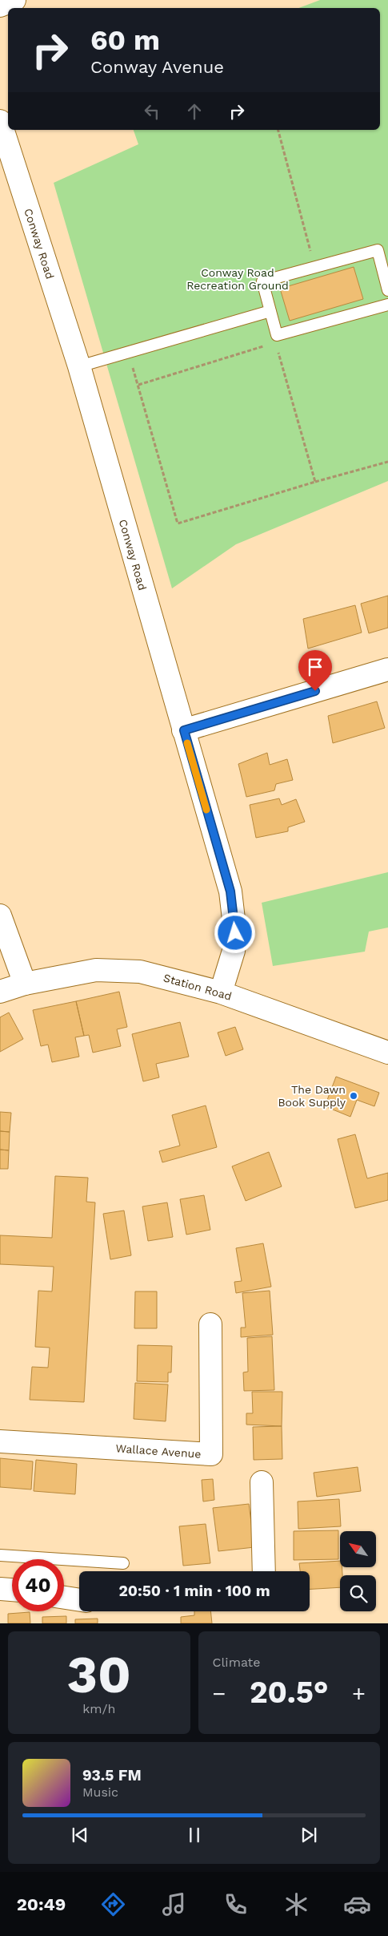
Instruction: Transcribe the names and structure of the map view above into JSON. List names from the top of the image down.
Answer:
{
  "streets": {
    "street": ["Conway Road", "Station Road", "Wallace Avenue"]
  },
  "crossings": [
    ["Conway Road", "Station Road"]
  ],
  "parks": ["Conway Road Recreation Ground"],
  "places": ["The Dawn Book Supply"],
  "north": "top left",
  "page": {
    "turn": ["60 m", "Conway Avenue"],
    "limit": "40",
    "trip": "20:50 · 1 min · 100 m",
    "tile": [
      ["30", "km/h"],
      "Climate"
    ],
    "heat": ["−", "20.5°", "+"],
    "song": ["93.5 FM", "Music"],
    "tabs": "20:49"
  }
}
